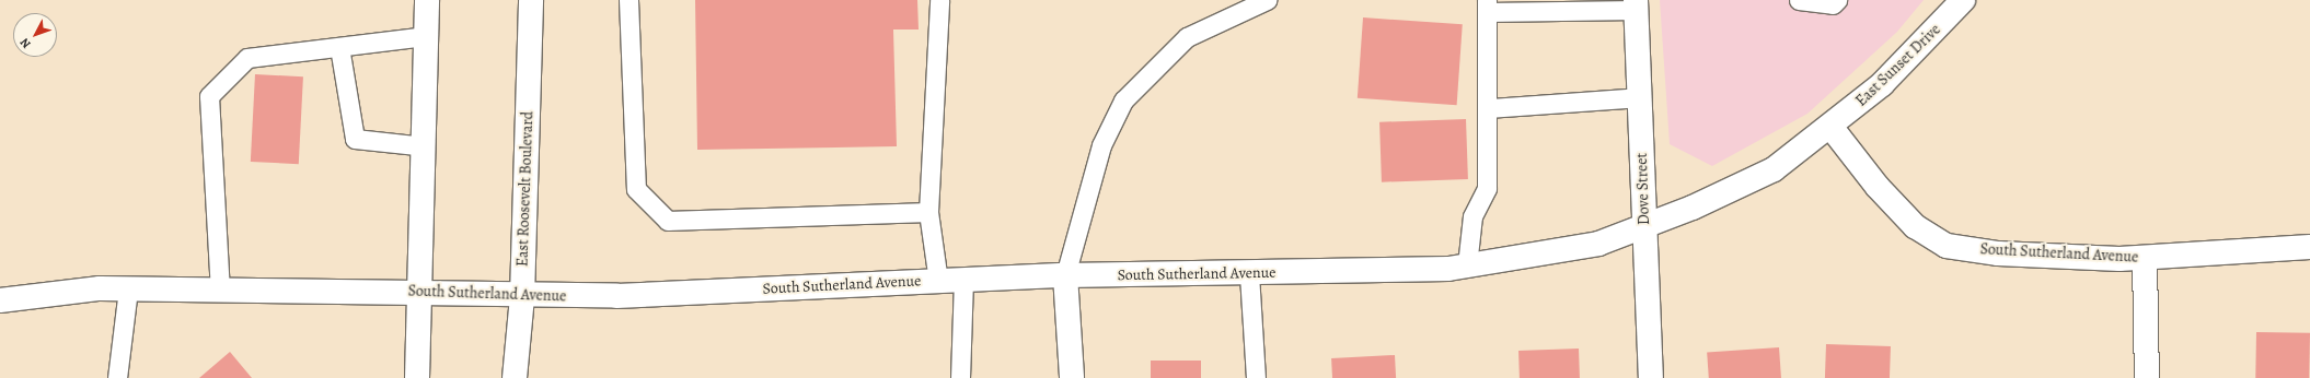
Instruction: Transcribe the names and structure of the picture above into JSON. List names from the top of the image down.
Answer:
{
  "streets": {
    "main road": [
      "East Sunset Drive",
      "East Roosevelt Boulevard",
      "Dove Street",
      "South Sutherland Avenue"
    ]
  },
  "crossings": [
    ["East Sunset Drive", "South Sutherland Avenue"],
    ["East Roosevelt Boulevard", "South Sutherland Avenue"],
    ["Dove Street", "South Sutherland Avenue"]
  ],
  "north": "bottom left"
}
